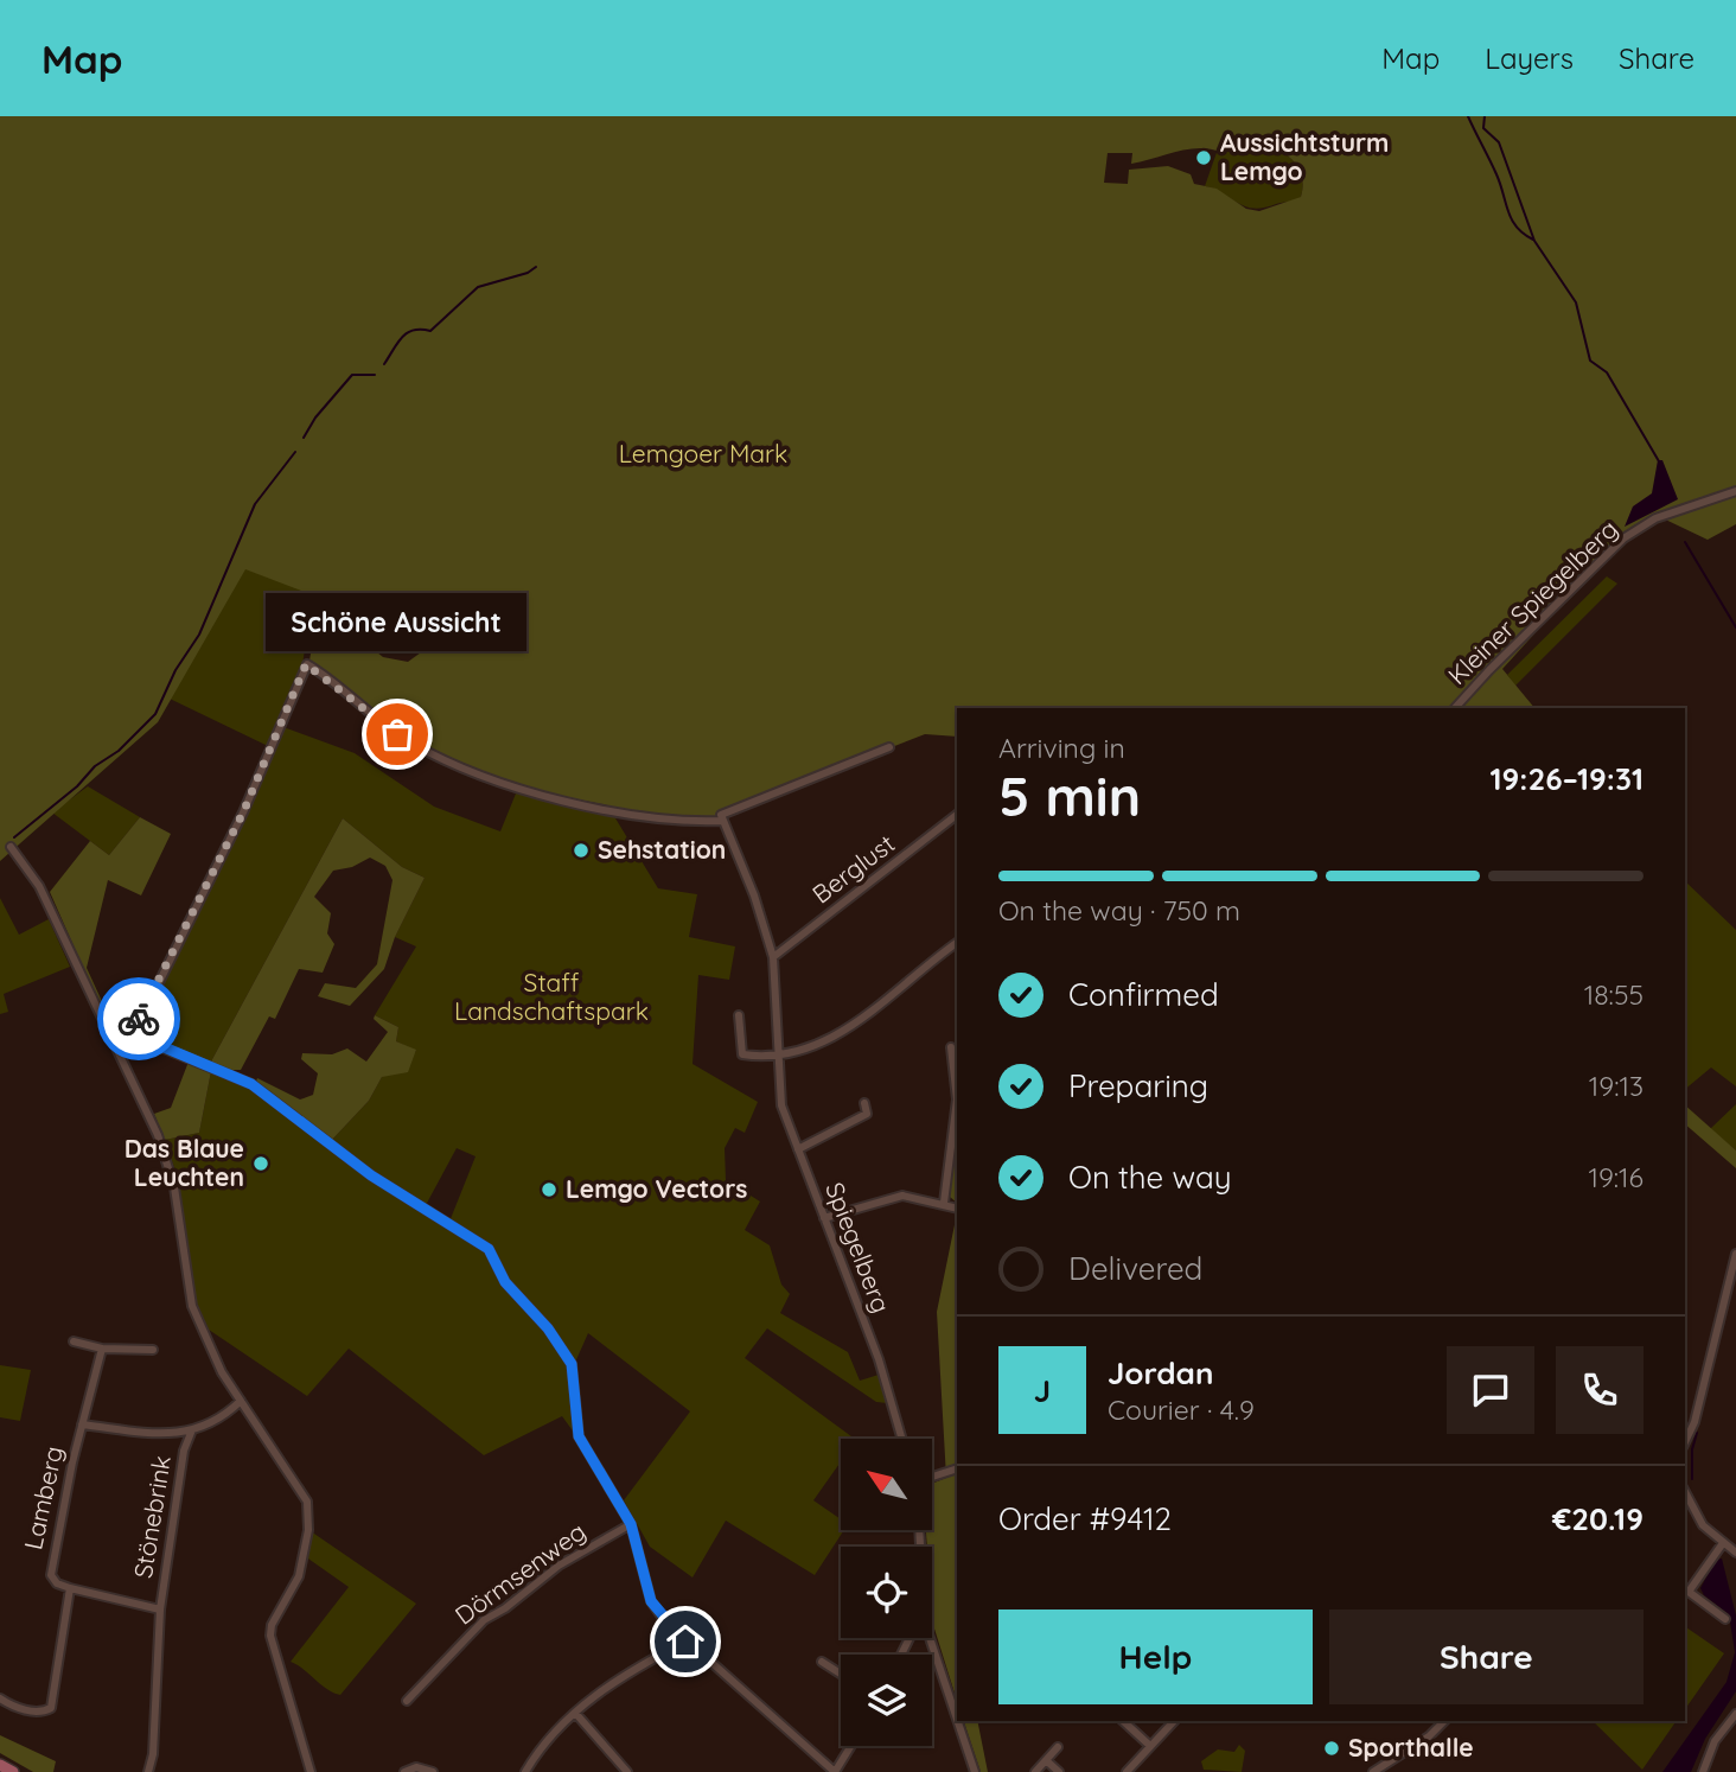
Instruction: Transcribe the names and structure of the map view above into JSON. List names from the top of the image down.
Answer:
{
  "streets": {
    "street": [
      "Kleiner Spiegelberg",
      "Berglust",
      "Spiegelberg",
      "Lamberg",
      "Stönebrink",
      "Dörmsenweg"
    ]
  },
  "crossings": [
    ["Berglust", "Spiegelberg"],
    ["Lamberg", "Stönebrink"]
  ],
  "parks": ["Lemgoer Mark", "Staff Landschaftspark"],
  "places": [
    "Aussichtsturm Lemgo",
    "Schöne Aussicht",
    "Sehstation",
    "Das Blaue Leuchten",
    "Lemgo Vectors",
    "Sporthalle"
  ],
  "north": "top left",
  "page": {
    "header": "Map",
    "nav": ["Map", "Layers", "Share"],
    "bubble": "Schöne Aussicht",
    "heading": ["5 min", "Arriving in", "19:26–19:31"],
    "panel": [
      "Jordan",
      "Courier · 4.9",
      "Order #9412",
      "€20.19"
    ],
    "bar": "On the way · 750 m",
    "list": [
      ["Confirmed", "18:55"],
      ["Preparing", "19:13"],
      ["On the way", "19:16"],
      "Delivered"
    ],
    "round": "J",
    "buttons": ["Help", "Share"]
  }
}
